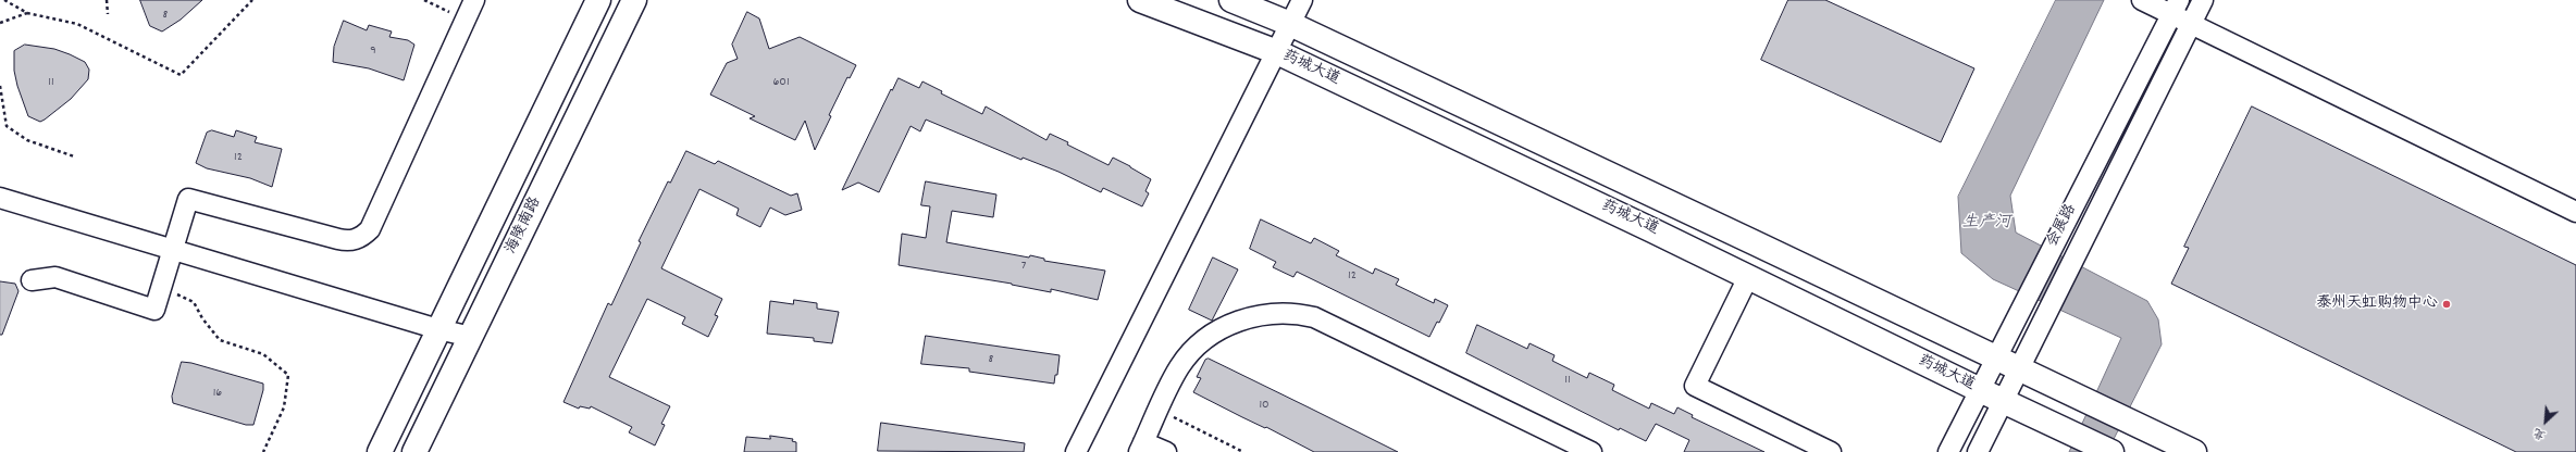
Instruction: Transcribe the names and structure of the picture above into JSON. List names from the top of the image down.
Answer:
{
  "streets": {
    "main road": ["药城大道", "海陵南路"],
    "street": ["会展路"]
  },
  "crossings": [
    ["药城大道", "会展路"]
  ],
  "water": ["生产河"],
  "places": ["泰州天虹购物中心"],
  "house_numbers": [
    "8",
    "9",
    "11",
    "601",
    "12",
    "7",
    "12",
    "8",
    "11",
    "16",
    "10"
  ],
  "north": "bottom left"
}
